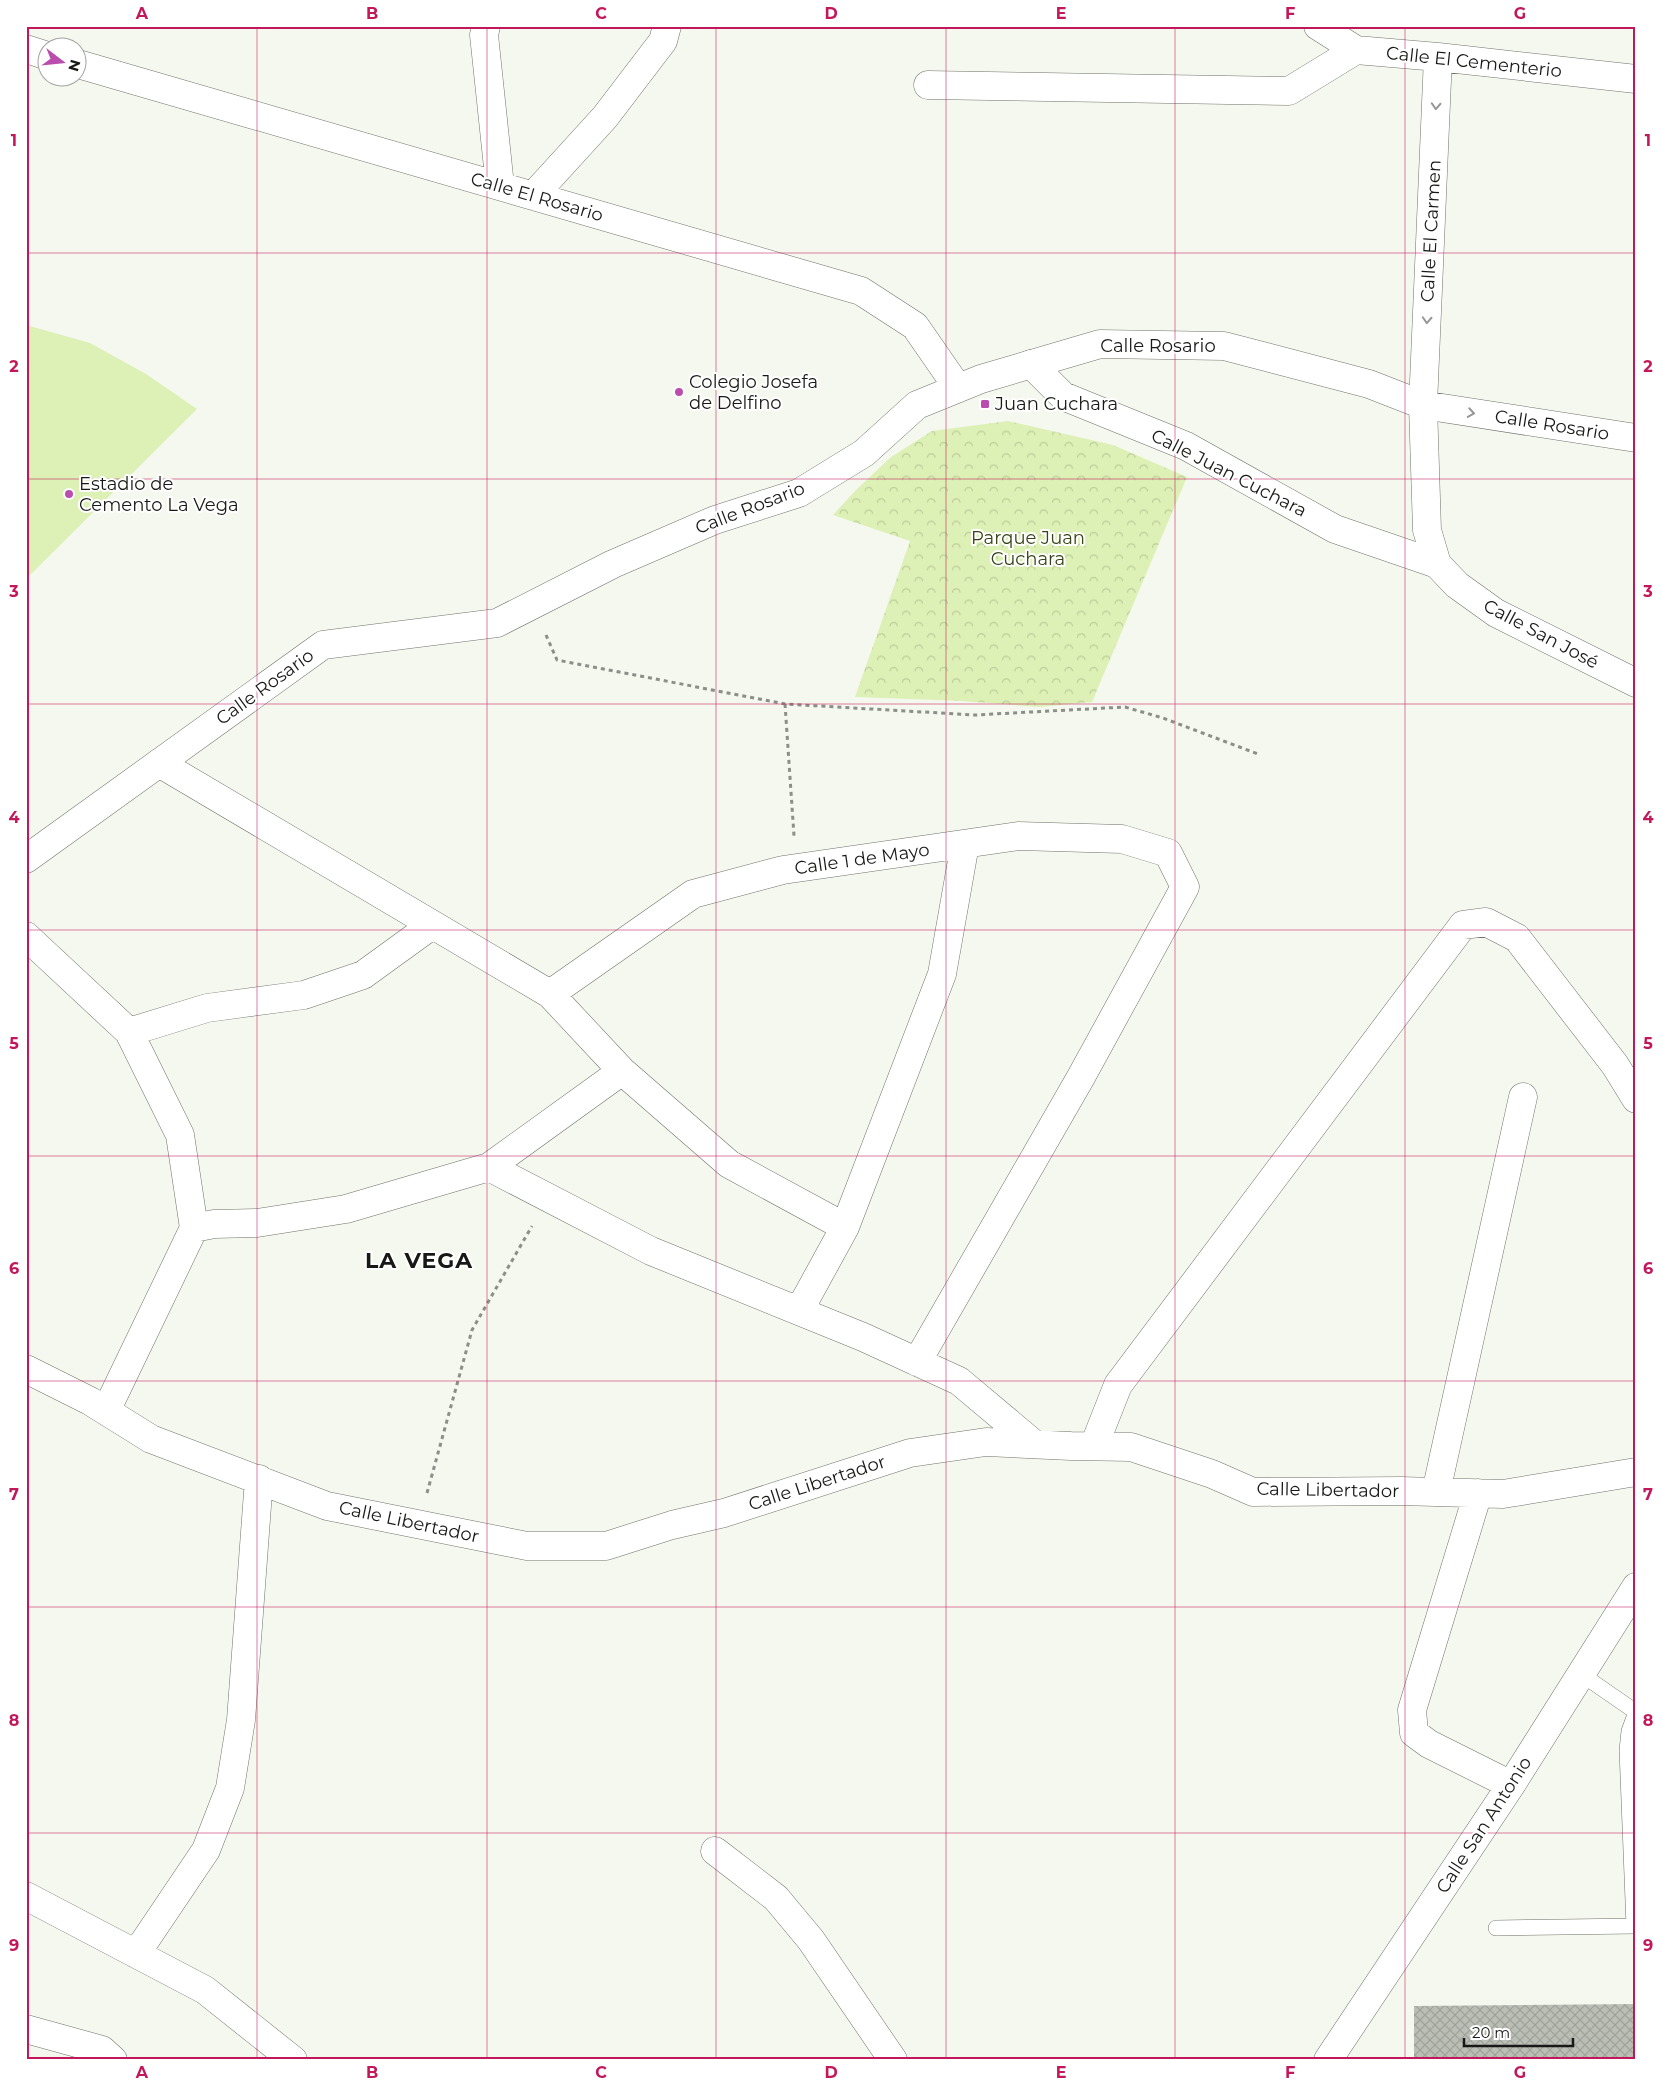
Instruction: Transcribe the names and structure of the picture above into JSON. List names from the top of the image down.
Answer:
{
  "streets": {
    "street": [
      "Calle El Cementerio",
      "Calle El Rosario",
      "Calle El Carmen",
      "Calle Rosario",
      "Calle Juan Cuchara",
      "Calle San José",
      "Calle 1 de Mayo",
      "Calle Libertador",
      "Calle San Antonio"
    ]
  },
  "crossings": [
    ["Calle El Cementerio", "Calle El Carmen"],
    ["Calle El Rosario", "Calle Rosario"],
    ["Calle El Carmen", "Calle Rosario"],
    ["Calle El Carmen", "Calle San José"],
    ["Calle Rosario", "Calle Juan Cuchara"],
    ["Calle Rosario", "Calle San José"],
    ["Calle Juan Cuchara", "Calle San José"]
  ],
  "one_way": ["Calle El Carmen"],
  "districts": ["LA VEGA"],
  "parks": ["Parque Juan Cuchara"],
  "places": {
    "other": ["Colegio Josefa de Delfino", "Estadio de Cemento La Vega"],
    "transit": ["Juan Cuchara"]
  },
  "scale_bar": "20 m",
  "north": "right",
  "grid": {
    "columns": [
      "A",
      "B",
      "C",
      "D",
      "E",
      "F",
      "G"
    ],
    "rows": [
      "1",
      "2",
      "3",
      "4",
      "5",
      "6",
      "7",
      "8",
      "9"
    ]
  }
}
